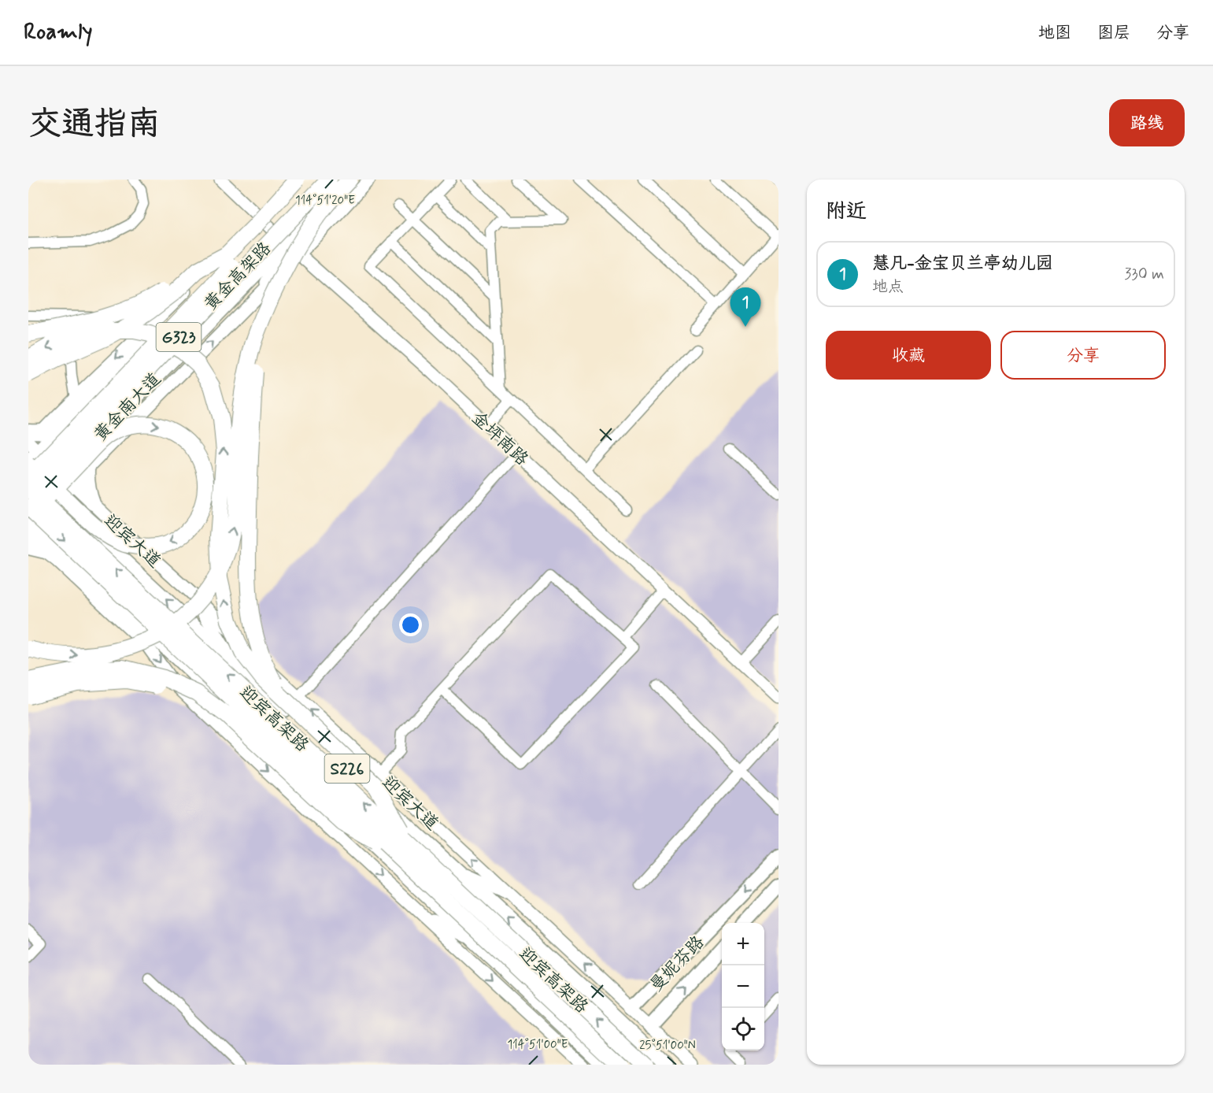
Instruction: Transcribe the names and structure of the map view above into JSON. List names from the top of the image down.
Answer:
{
  "streets": {
    "highway": ["黄金高架路", "G323", "迎宾高架路"],
    "main road": [
      "黄金南大道",
      "迎宾大道",
      "S226",
      "曼妮芬路"
    ],
    "street": ["金坪南路"]
  },
  "crossings": [
    ["黄金南大道", "金坪南路"],
    ["黄金南大道", "迎宾大道"],
    ["黄金南大道", "迎宾高架路"],
    ["黄金南大道", "S226"],
    ["迎宾大道", "曼妮芬路"],
    ["迎宾高架路", "S226"]
  ],
  "page": {
    "header": "Roamly",
    "nav": ["地图", "图层", "分享"],
    "buttons": [
      "路线",
      ["收藏", "分享"]
    ],
    "title": "交通指南",
    "heading": "附近",
    "list": [
      {
        "mark": "1",
        "name": "慧凡-金宝贝兰亭幼儿园",
        "note": "地点",
        "value": "330 m"
      }
    ],
    "pins": "1",
    "map_buttons": ["+", "−"]
  },
  "coordinates": ["114°51'20\"E", "114°51'00\"E", "25°51'00\"N"]
}
